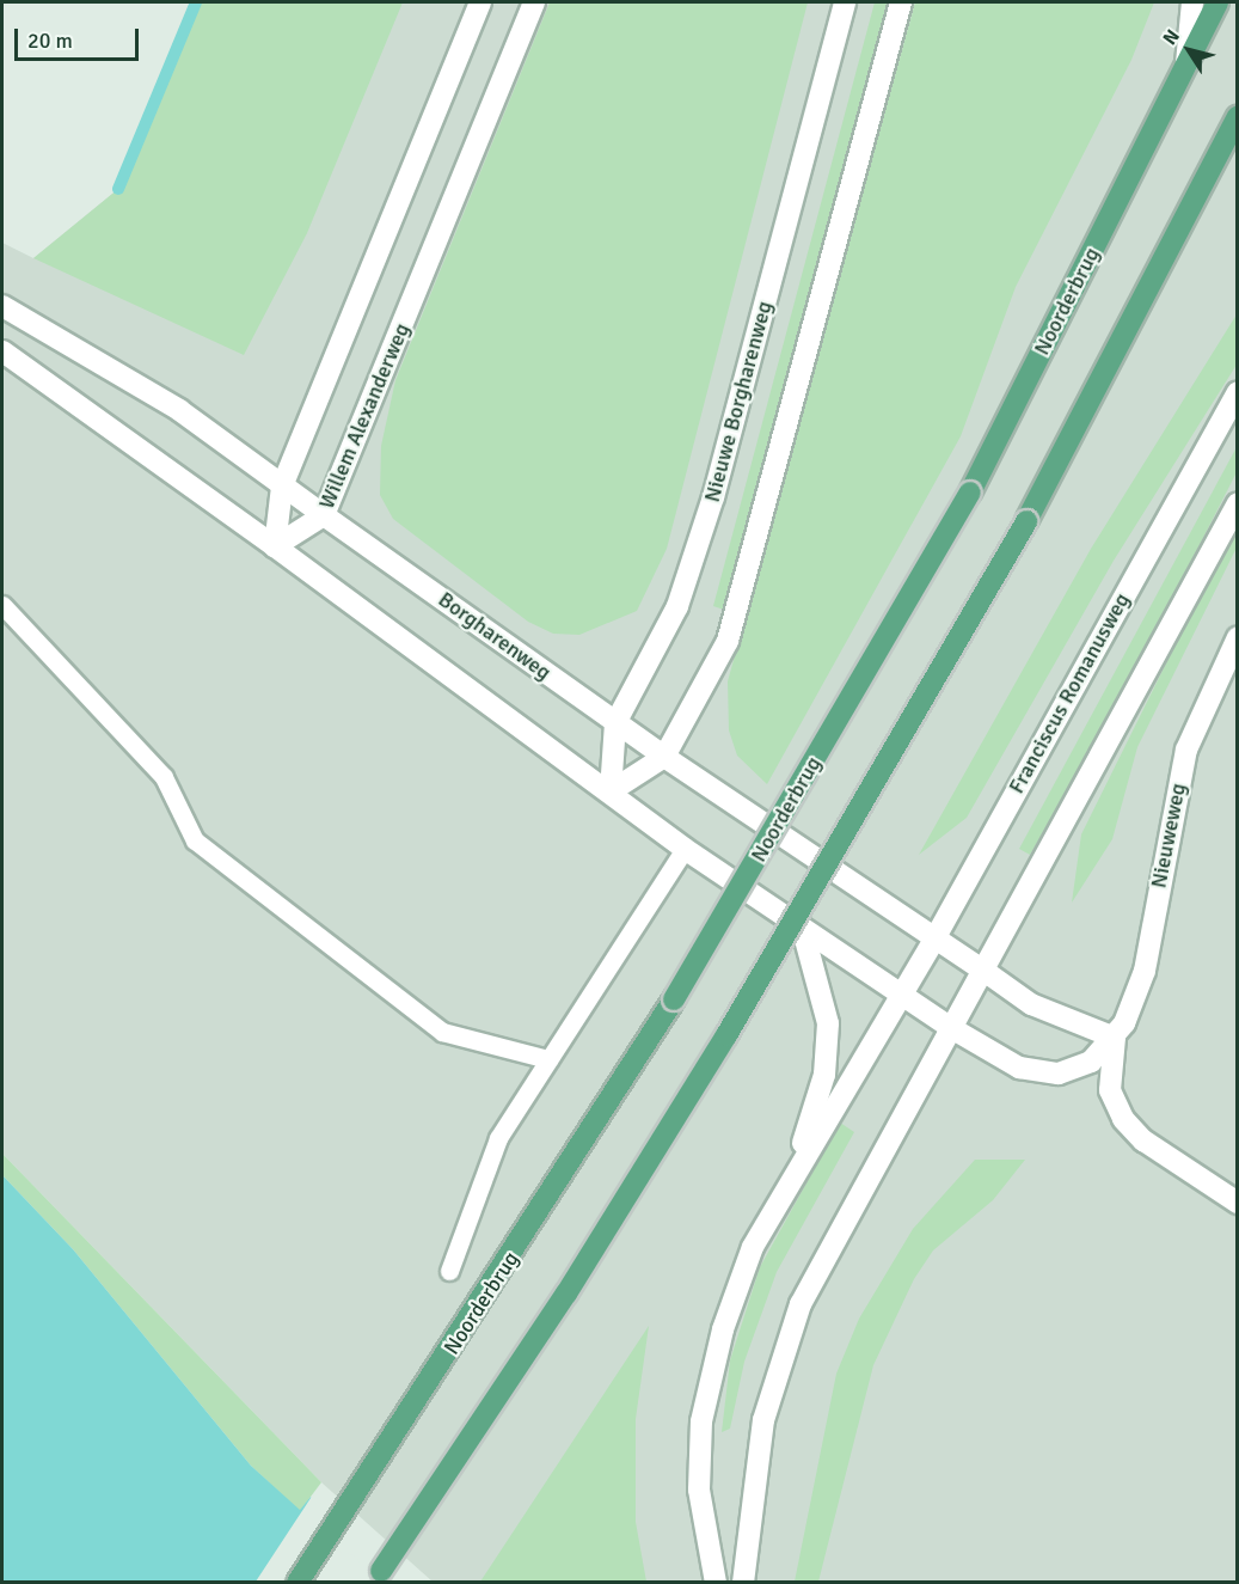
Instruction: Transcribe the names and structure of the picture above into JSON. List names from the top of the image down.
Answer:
{
  "streets": {
    "main road": ["Noorderbrug"],
    "street": [
      "Nieuwe Borgharenweg",
      "Willem Alexanderweg",
      "Borgharenweg",
      "Franciscus Romanusweg",
      "Nieuweweg"
    ]
  },
  "crossings": [
    ["Nieuwe Borgharenweg", "Borgharenweg"],
    ["Willem Alexanderweg", "Borgharenweg"],
    ["Borgharenweg", "Franciscus Romanusweg"]
  ],
  "scale_bar": "20 m",
  "north": "top left"
}
